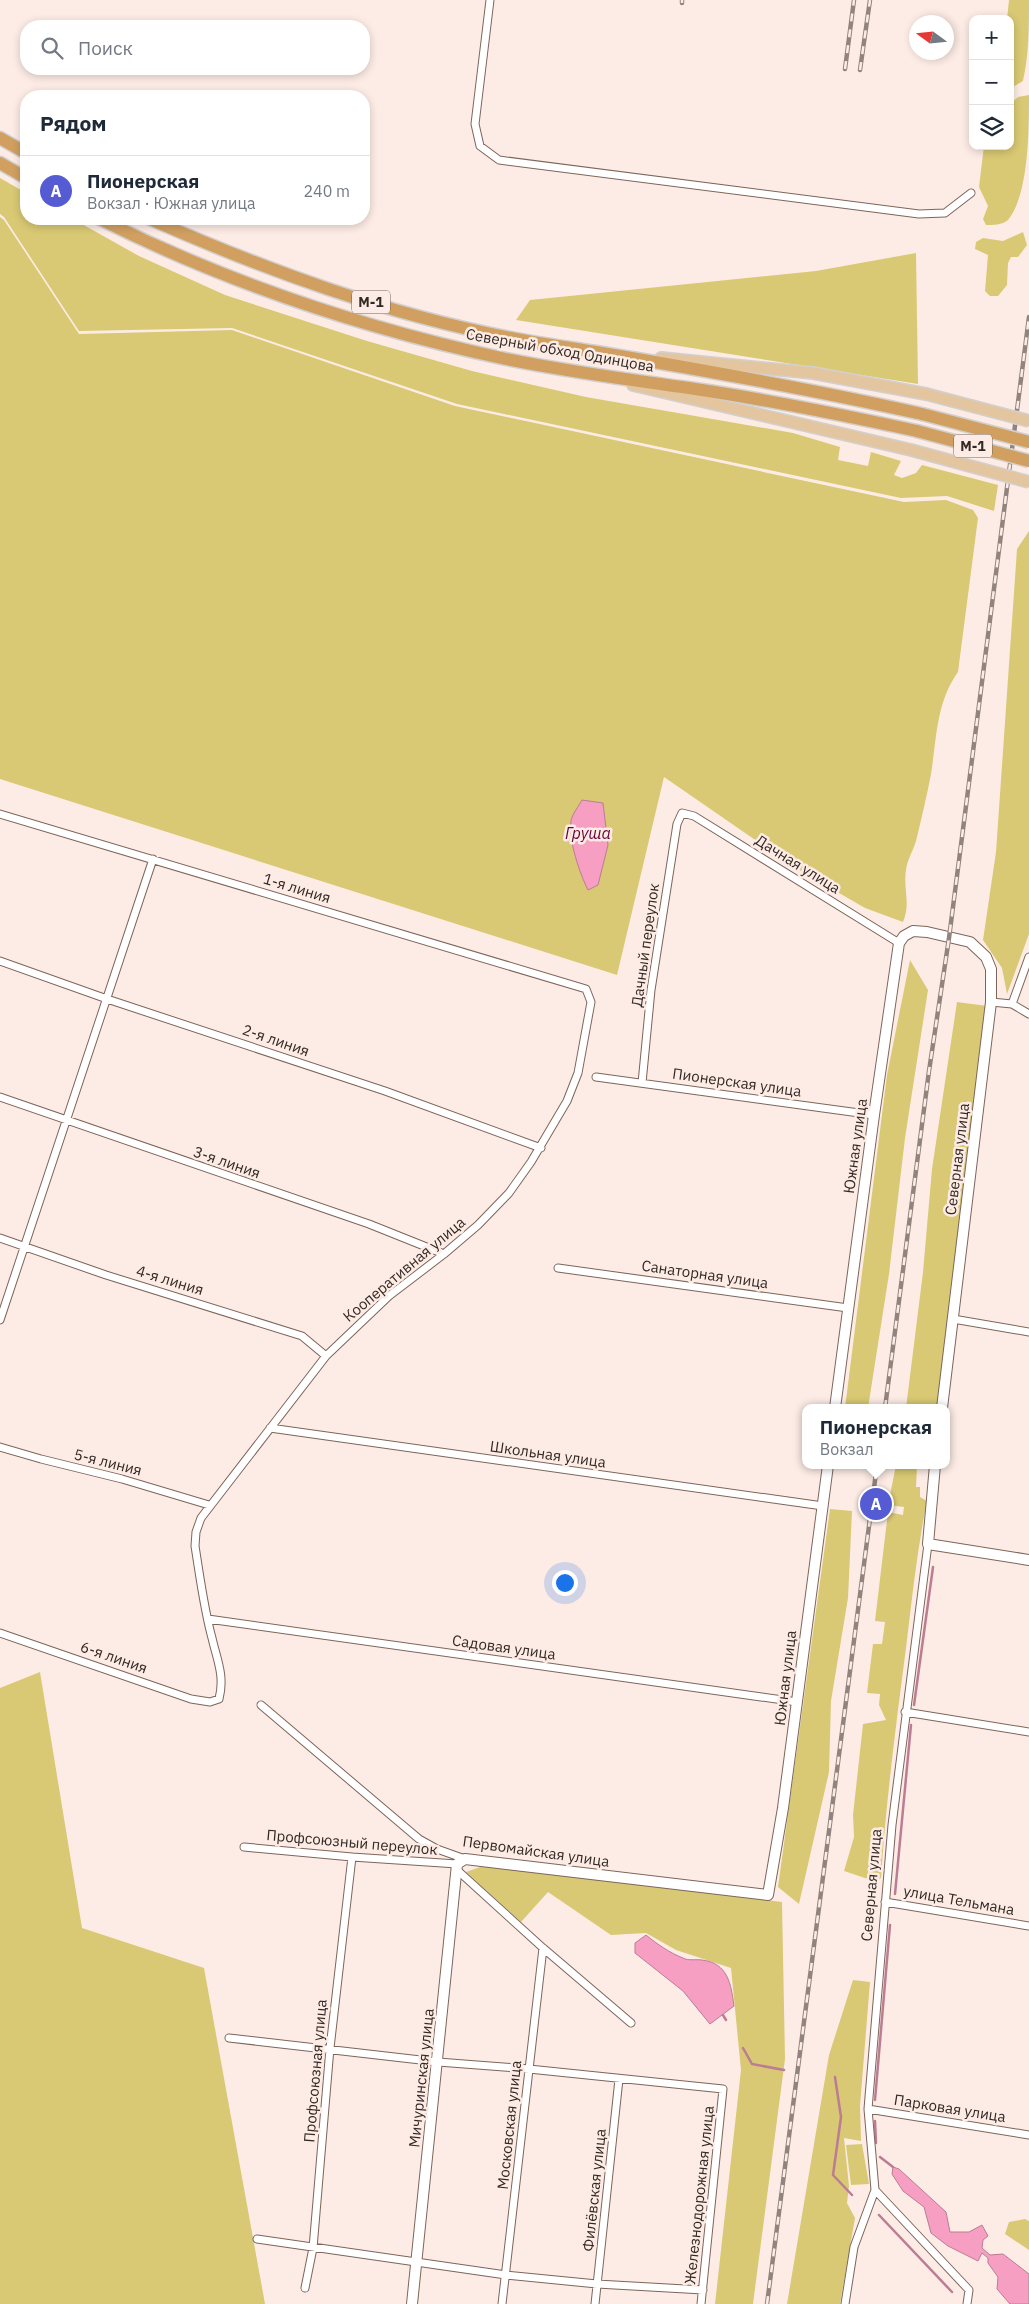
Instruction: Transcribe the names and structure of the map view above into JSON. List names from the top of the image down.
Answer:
{
  "streets": {
    "highway": ["М-1", "Северный обход Одинцова"],
    "street": [
      "Дачная улица",
      "1-я линия",
      "Дачный переулок",
      "2-я линия",
      "Пионерская улица",
      "Южная улица",
      "Северная улица",
      "3-я линия",
      "Кооперативная улица",
      "Санаторная улица",
      "4-я линия",
      "Школьная улица",
      "5-я линия",
      "Садовая улица",
      "6-я линия",
      "Профсоюзный переулок",
      "Первомайская улица",
      "улица Тельмана",
      "Профсоюзная улица",
      "Мичуринская улица",
      "Парковая улица",
      "Московская улица",
      "Филёвская улица",
      "Железнодорожная улица"
    ]
  },
  "crossings": [
    ["Дачная улица", "Дачный переулок"],
    ["Дачная улица", "Южная улица"],
    ["Дачная улица", "Северная улица"],
    ["1-я линия", "Кооперативная улица"],
    ["Дачный переулок", "Пионерская улица"],
    ["2-я линия", "Кооперативная улица"],
    ["Пионерская улица", "Южная улица"],
    ["Южная улица", "Северная улица"],
    ["Южная улица", "Санаторная улица"],
    ["Южная улица", "Школьная улица"],
    ["Южная улица", "Садовая улица"],
    ["Южная улица", "Первомайская улица"],
    ["Северная улица", "улица Тельмана"],
    ["Северная улица", "Парковая улица"],
    ["3-я линия", "Кооперативная улица"],
    ["Кооперативная улица", "4-я линия"],
    ["Кооперативная улица", "Школьная улица"],
    ["Кооперативная улица", "5-я линия"],
    ["Кооперативная улица", "Садовая улица"],
    ["Кооперативная улица", "6-я линия"],
    ["Профсоюзный переулок", "Первомайская улица"],
    ["Профсоюзный переулок", "Профсоюзная улица"],
    ["Профсоюзный переулок", "Мичуринская улица"],
    ["Первомайская улица", "Мичуринская улица"],
    ["Филёвская улица", "Железнодорожная улица"]
  ],
  "water": ["Груша"],
  "north": "left",
  "page": {
    "map_buttons": ["+", "−"],
    "search": "Поиск",
    "heading": "Рядом",
    "list": [
      {
        "mark": "A",
        "name": "Пионерская",
        "note": "Вокзал · Южная улица",
        "value": "240 m"
      }
    ],
    "popup": ["Пионерская", "Вокзал"],
    "pins": "A"
  }
}
